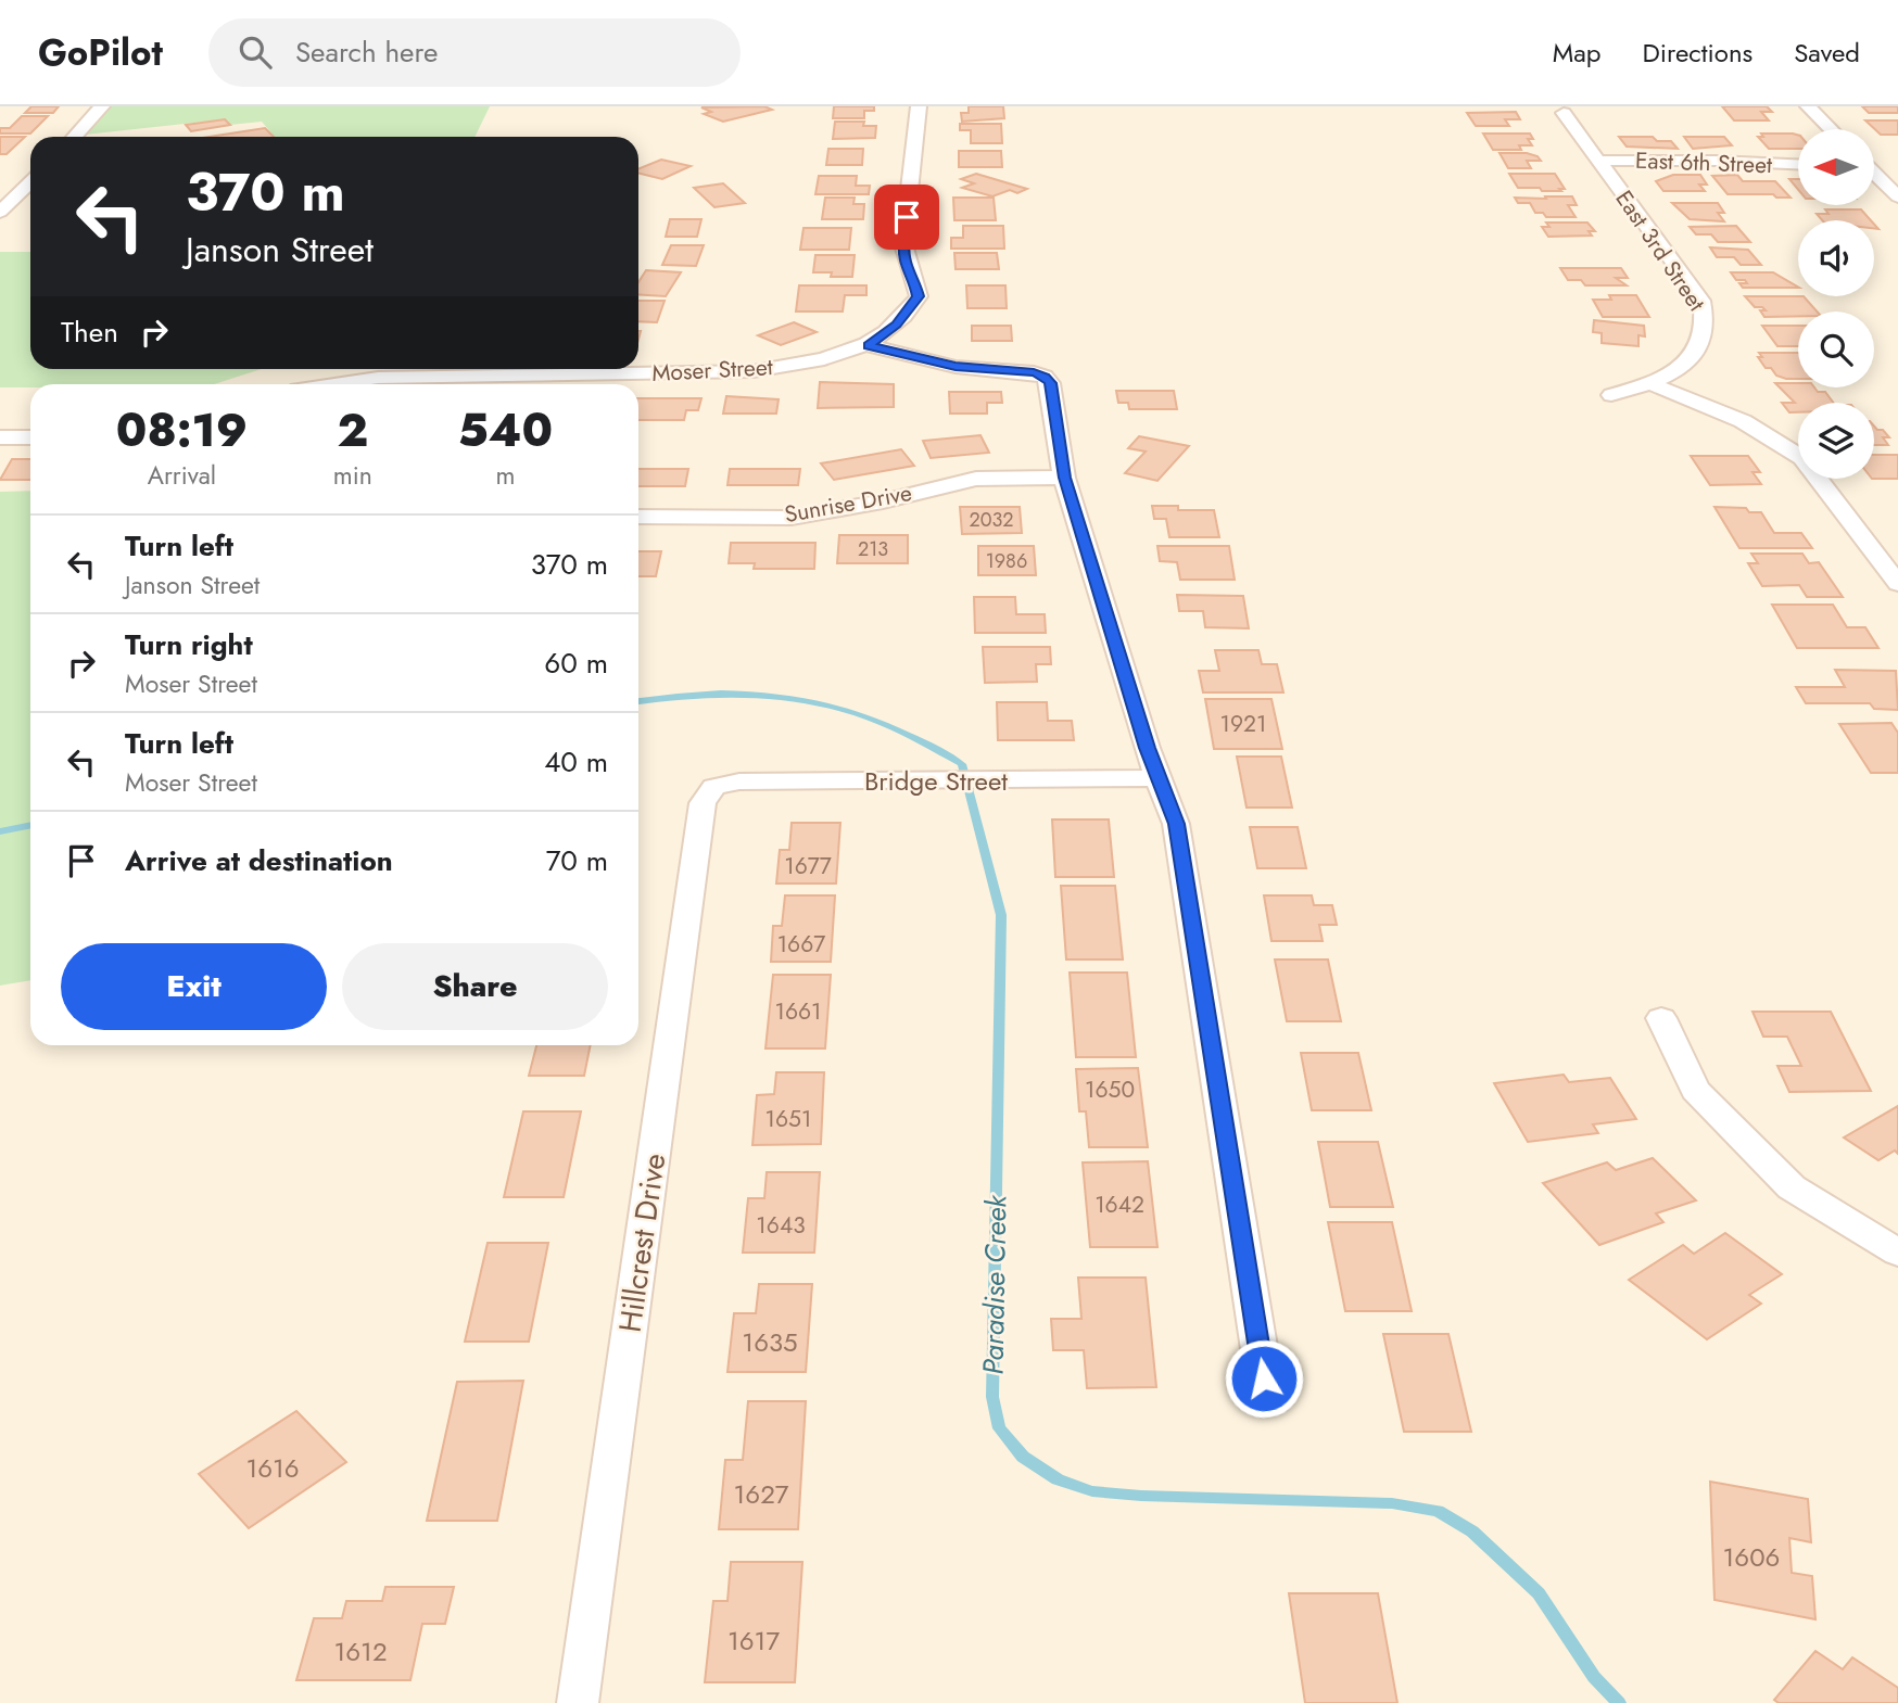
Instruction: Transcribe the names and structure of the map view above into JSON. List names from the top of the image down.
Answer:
{
  "streets": {
    "street": [
      "East 6th Street",
      "East 3rd Street",
      "Moser Street",
      "Sunrise Drive",
      "Bridge Street",
      "Hillcrest Drive"
    ]
  },
  "crossings": [
    ["East 6th Street", "East 3rd Street"],
    ["Bridge Street", "Hillcrest Drive"]
  ],
  "water": ["Paradise Creek"],
  "house_numbers": [
    "2032",
    "213",
    "1986",
    "1921",
    "1677",
    "1667",
    "1661",
    "1650",
    "1651",
    "1642",
    "1643",
    "1635",
    "1616",
    "1627",
    "1606",
    "1617",
    "1612"
  ],
  "north": "left",
  "page": {
    "header": "GoPilot",
    "search": "Search here",
    "nav": ["Map", "Directions", "Saved"],
    "turn": ["370 m", "Janson Street"],
    "then": "Then",
    "eta": [
      "08:19",
      "Arrival",
      "2",
      "min",
      "540",
      "m"
    ],
    "list": [
      {
        "name": "Turn left",
        "note": "Janson Street",
        "value": "370 m"
      },
      {
        "name": "Turn right",
        "note": "Moser Street",
        "value": "60 m"
      },
      {
        "name": "Turn left",
        "note": "Moser Street",
        "value": "40 m"
      },
      {
        "name": "Arrive at destination",
        "value": "70 m"
      }
    ],
    "buttons": ["Exit", "Share"]
  }
}
